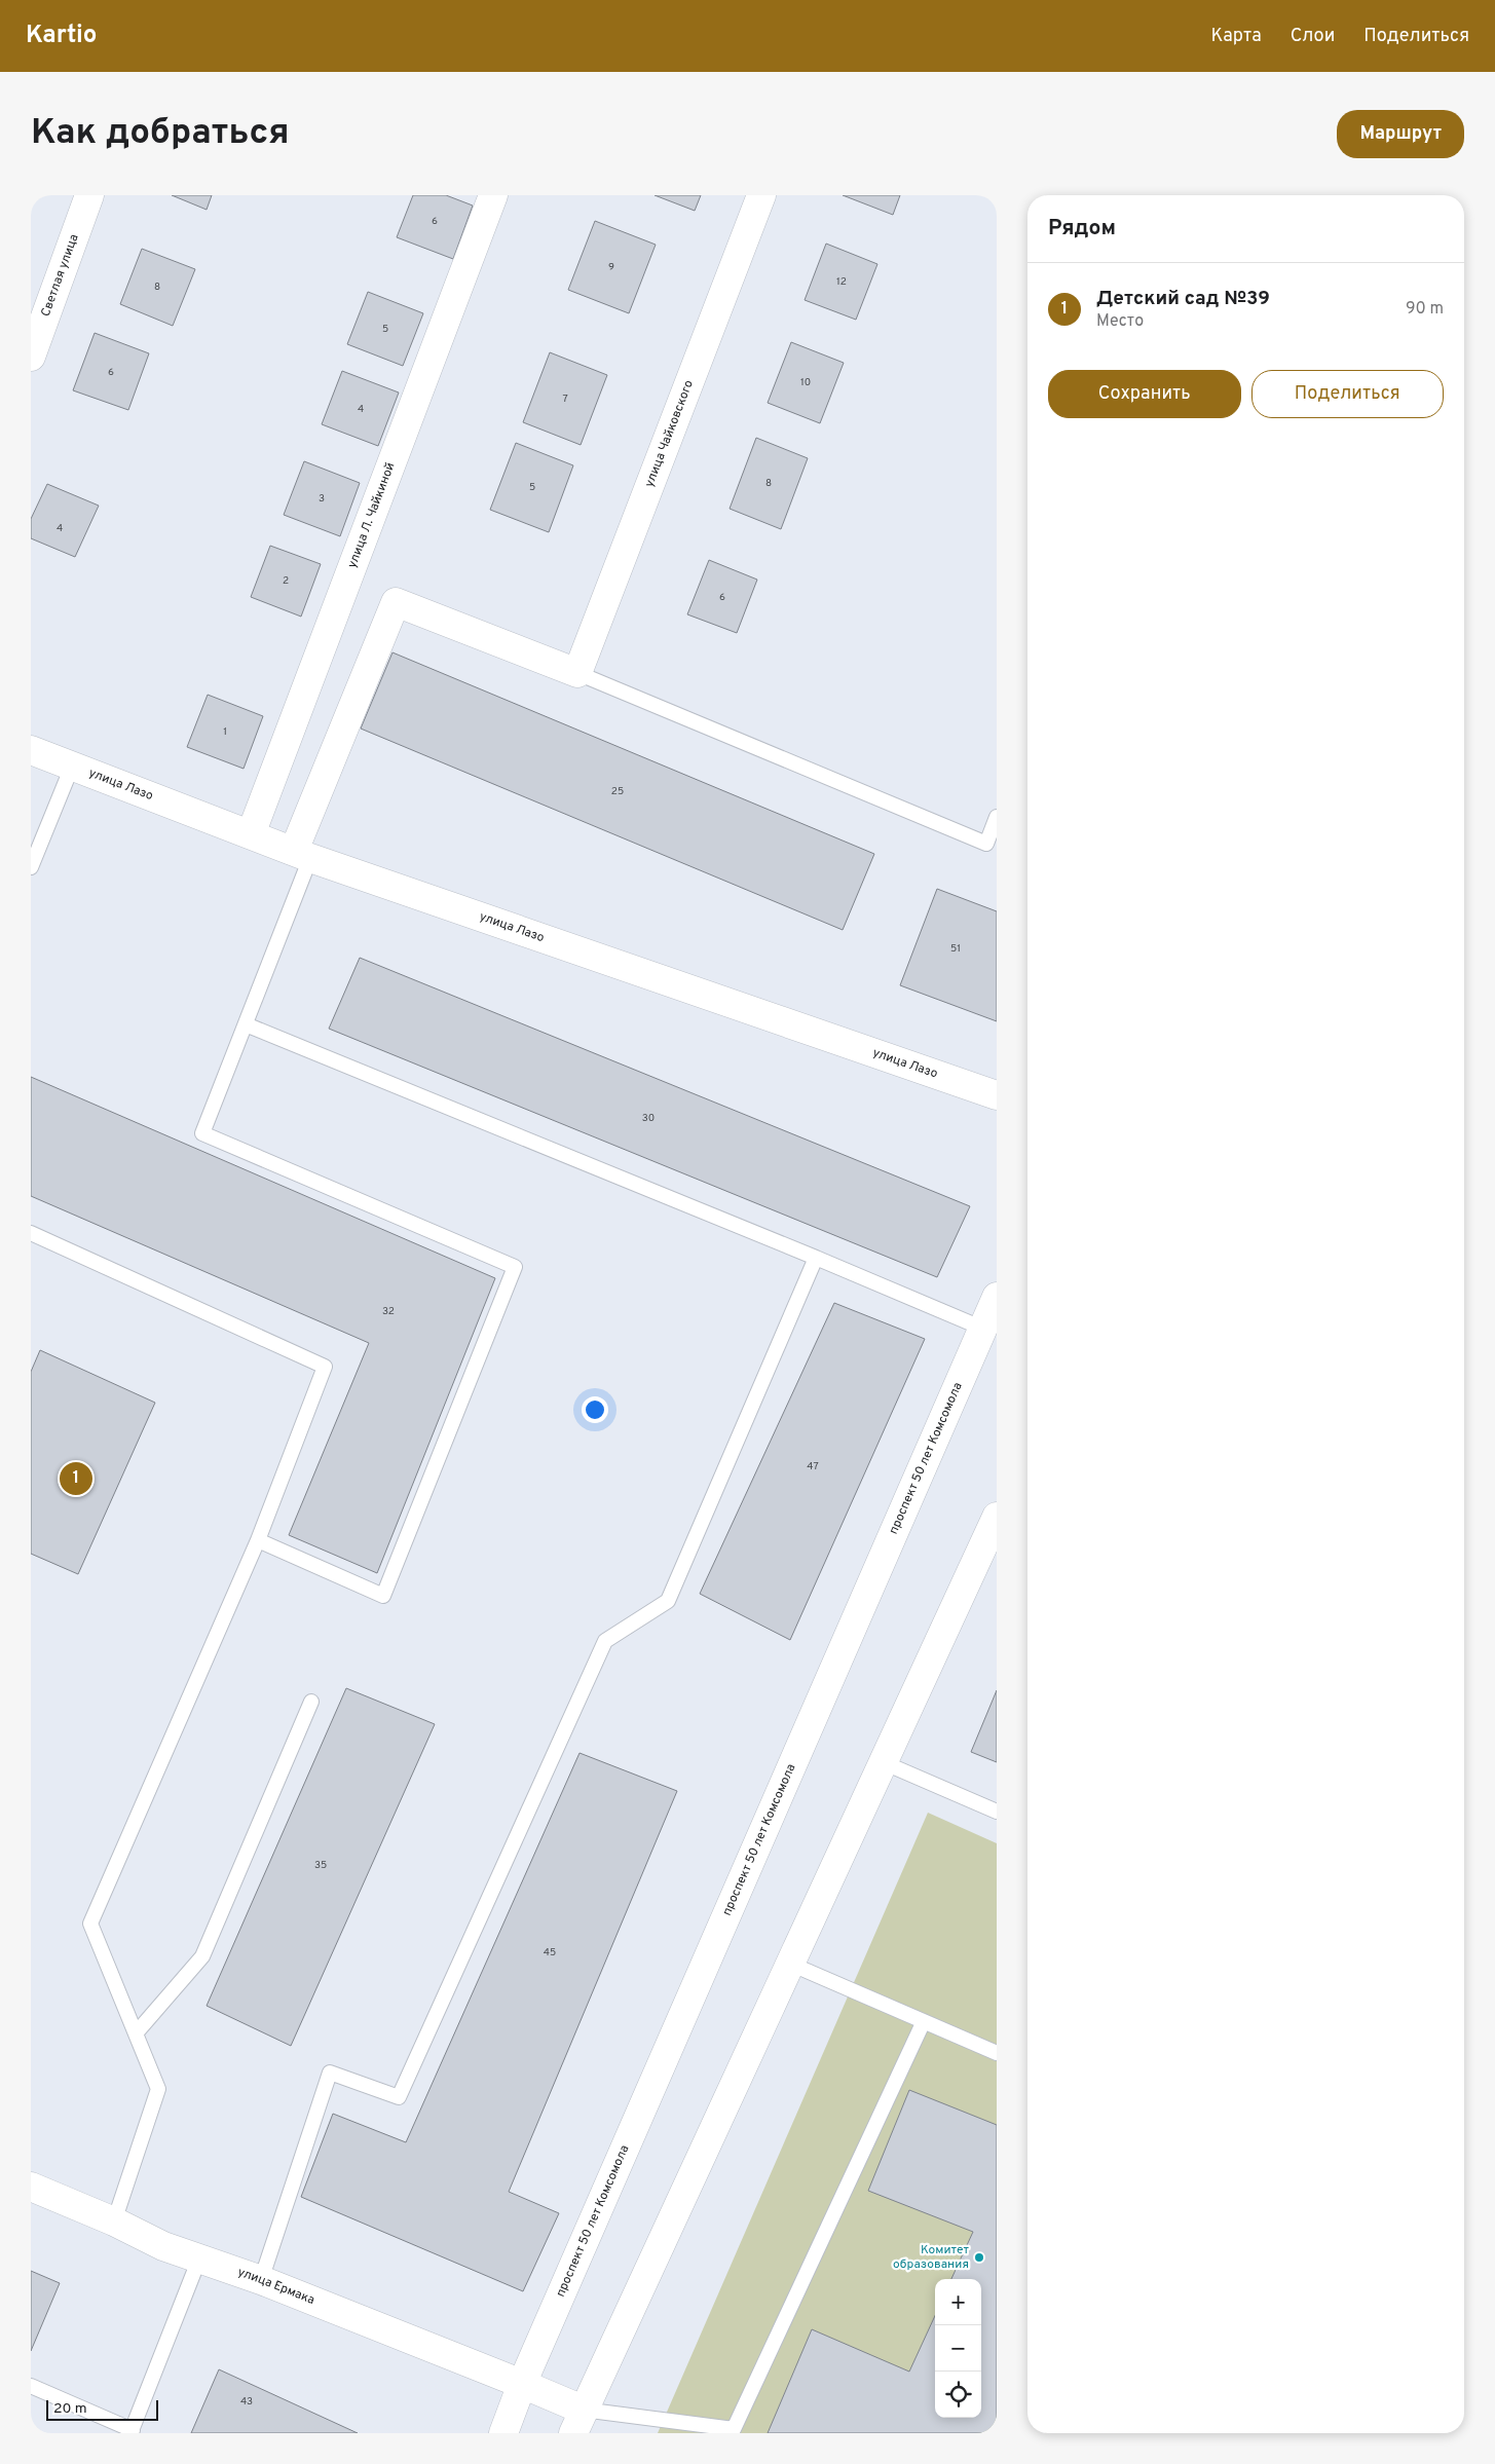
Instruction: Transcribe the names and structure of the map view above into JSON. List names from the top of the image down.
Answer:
{
  "streets": {
    "street": [
      "Светлая улица",
      "улица Чайковского",
      "улица Л. Чайкиной",
      "улица Лазо",
      "проспект 50 лет Комсомола",
      "улица Ермака"
    ]
  },
  "crossings": [
    ["улица Л. Чайкиной", "улица Лазо"],
    ["проспект 50 лет Комсомола", "улица Ермака"]
  ],
  "places": ["Комитет образования"],
  "house_numbers": [
    "6",
    "9",
    "12",
    "8",
    "5",
    "6",
    "10",
    "7",
    "4",
    "8",
    "5",
    "3",
    "4",
    "2",
    "6",
    "1",
    "25",
    "51",
    "30",
    "32",
    "47",
    "35",
    "45",
    "43"
  ],
  "scale_bar": "20 m",
  "page": {
    "header": "Kartio",
    "nav": ["Карта", "Слои", "Поделиться"],
    "buttons": [
      "Маршрут",
      ["Сохранить", "Поделиться"]
    ],
    "title": "Как добраться",
    "heading": "Рядом",
    "list": [
      {
        "mark": "1",
        "name": "Детский сад №39",
        "note": "Место",
        "value": "90 m"
      }
    ],
    "pins": "1",
    "map_buttons": ["+", "−"],
    "scale": "20 m"
  }
}
